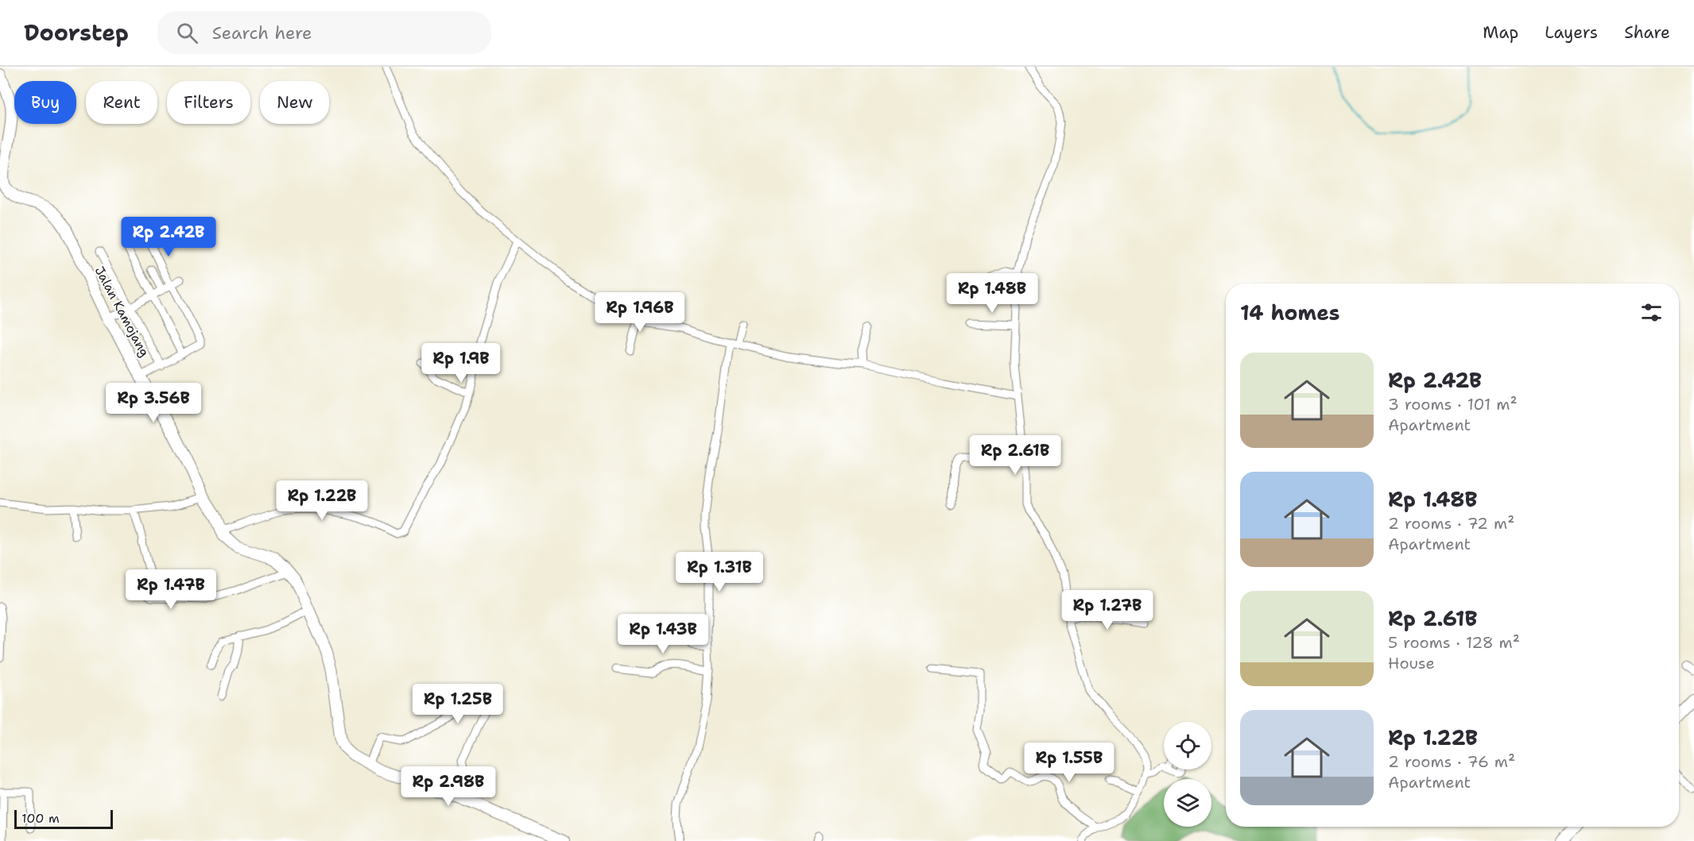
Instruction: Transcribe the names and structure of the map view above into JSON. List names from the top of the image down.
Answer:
{
  "streets": {
    "main road": ["Jalan Kamojang"]
  },
  "scale_bar": "100 m",
  "page": {
    "header": "Doorstep",
    "search": "Search here",
    "nav": ["Map", "Layers", "Share"],
    "chip": [
      "Buy",
      "Rent",
      "Filters",
      "New"
    ],
    "price": [
      "Rp 2.42B",
      "Rp 1.48B",
      "Rp 1.96B",
      "Rp 1.9B",
      "Rp 3.56B",
      "Rp 2.61B",
      "Rp 1.22B",
      "Rp 1.31B",
      "Rp 1.47B",
      "Rp 1.27B",
      "Rp 1.43B",
      "Rp 1.25B",
      "Rp 1.55B",
      "Rp 2.98B"
    ],
    "heading": "14 homes",
    "list": [
      {
        "name": "Rp 2.42B",
        "note": "3 rooms · 101 m² · Apartment"
      },
      {
        "name": "Rp 1.48B",
        "note": "2 rooms · 72 m² · Apartment"
      },
      {
        "name": "Rp 2.61B",
        "note": "5 rooms · 128 m² · House"
      },
      {
        "name": "Rp 1.22B",
        "note": "2 rooms · 76 m² · Apartment"
      }
    ],
    "scale": "100 m"
  }
}
